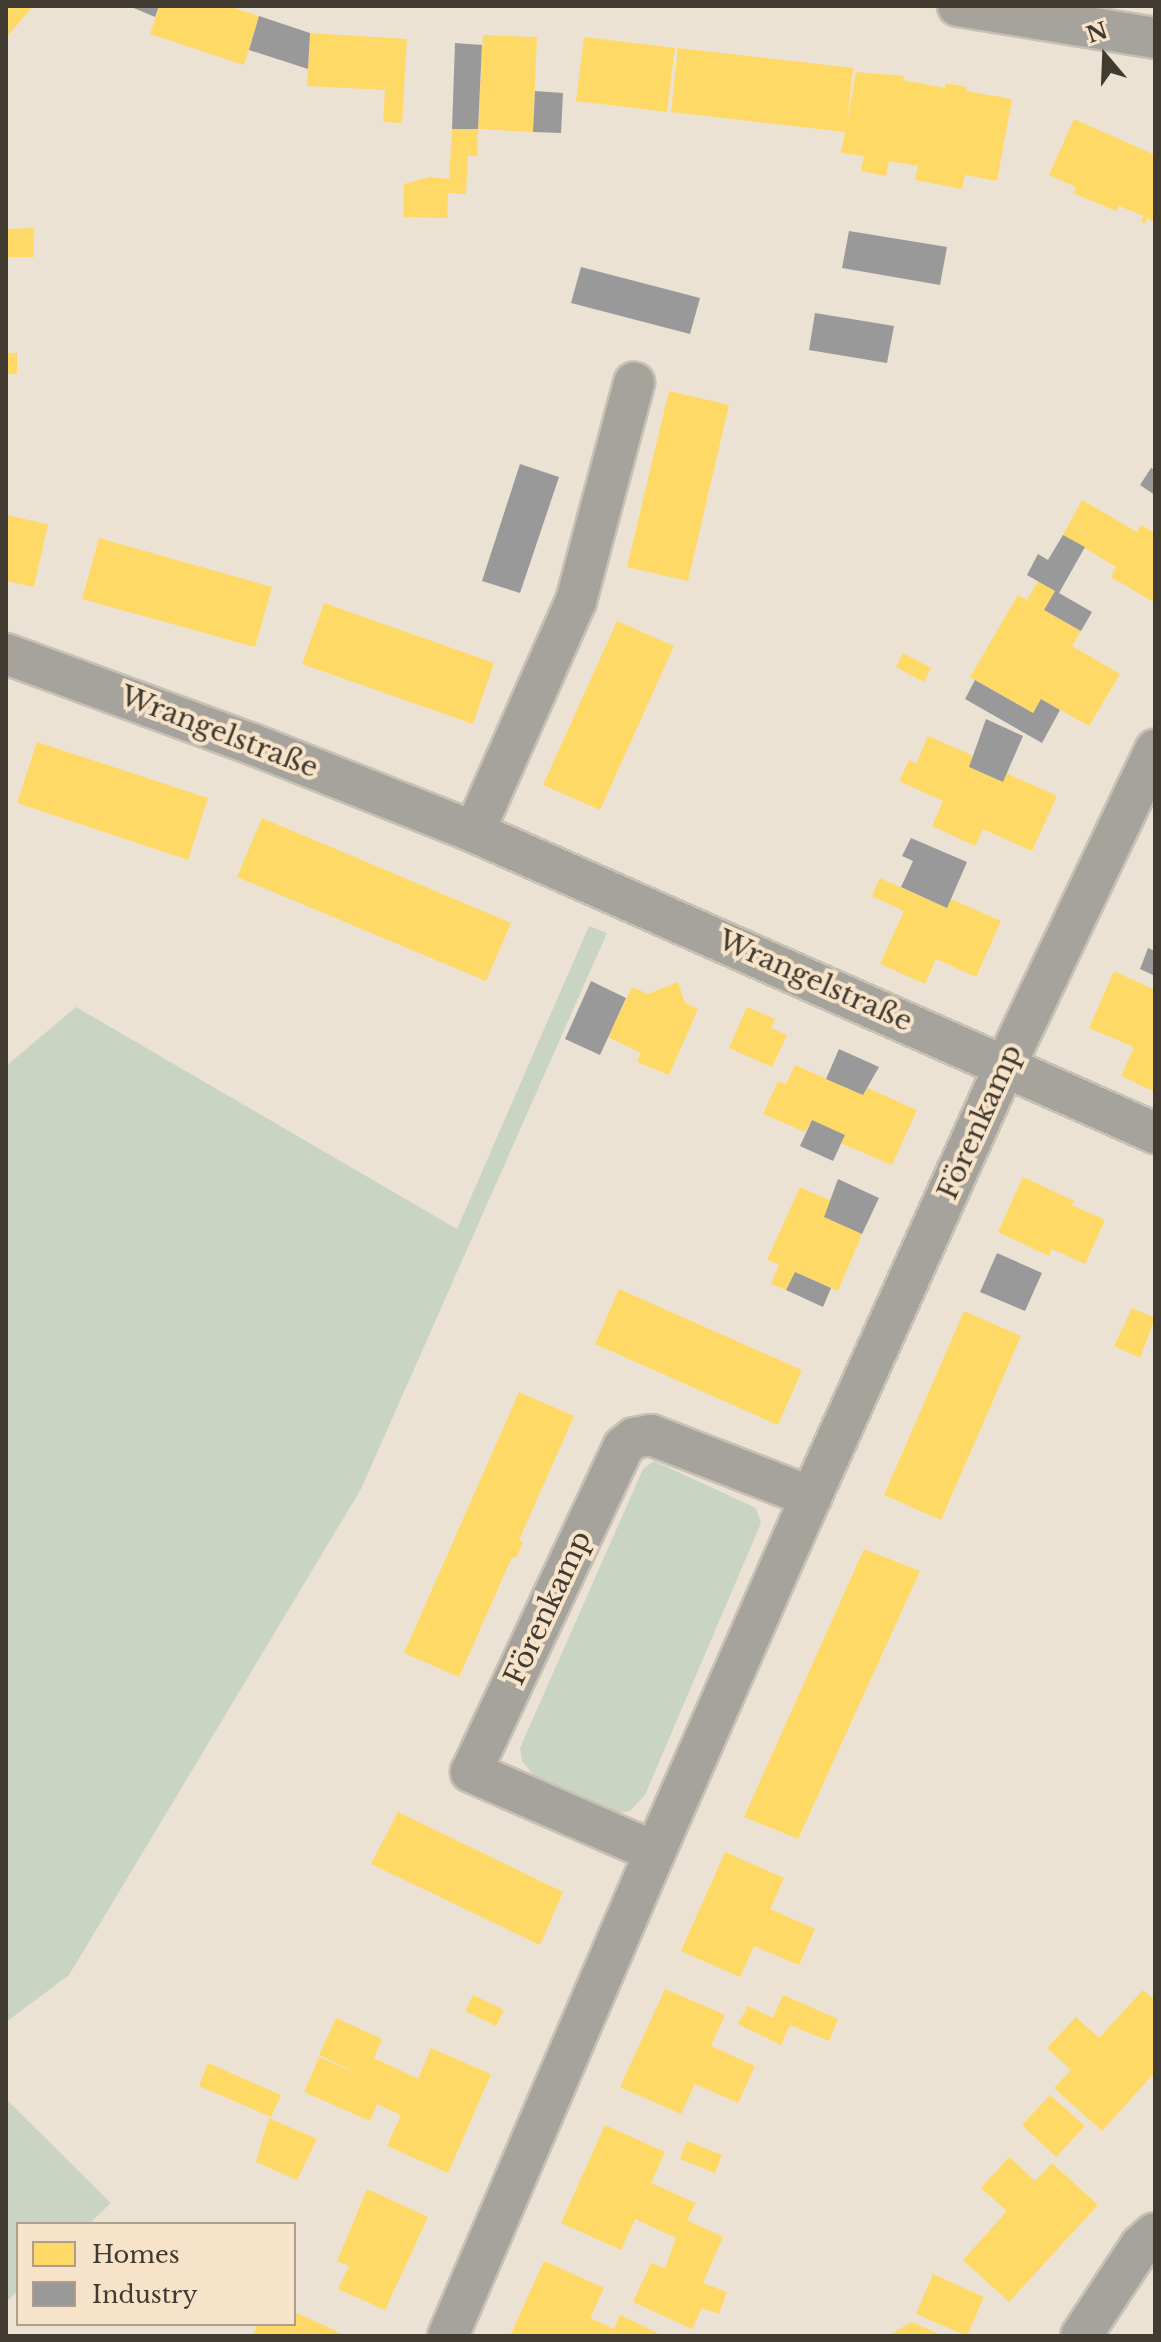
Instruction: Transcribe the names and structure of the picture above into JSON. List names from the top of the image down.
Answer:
{
  "streets": {
    "street": ["Wrangelstraße", "Förenkamp"]
  },
  "crossings": [
    ["Wrangelstraße", "Förenkamp"]
  ],
  "legend": ["Homes", "Industry"],
  "north": "top"
}
